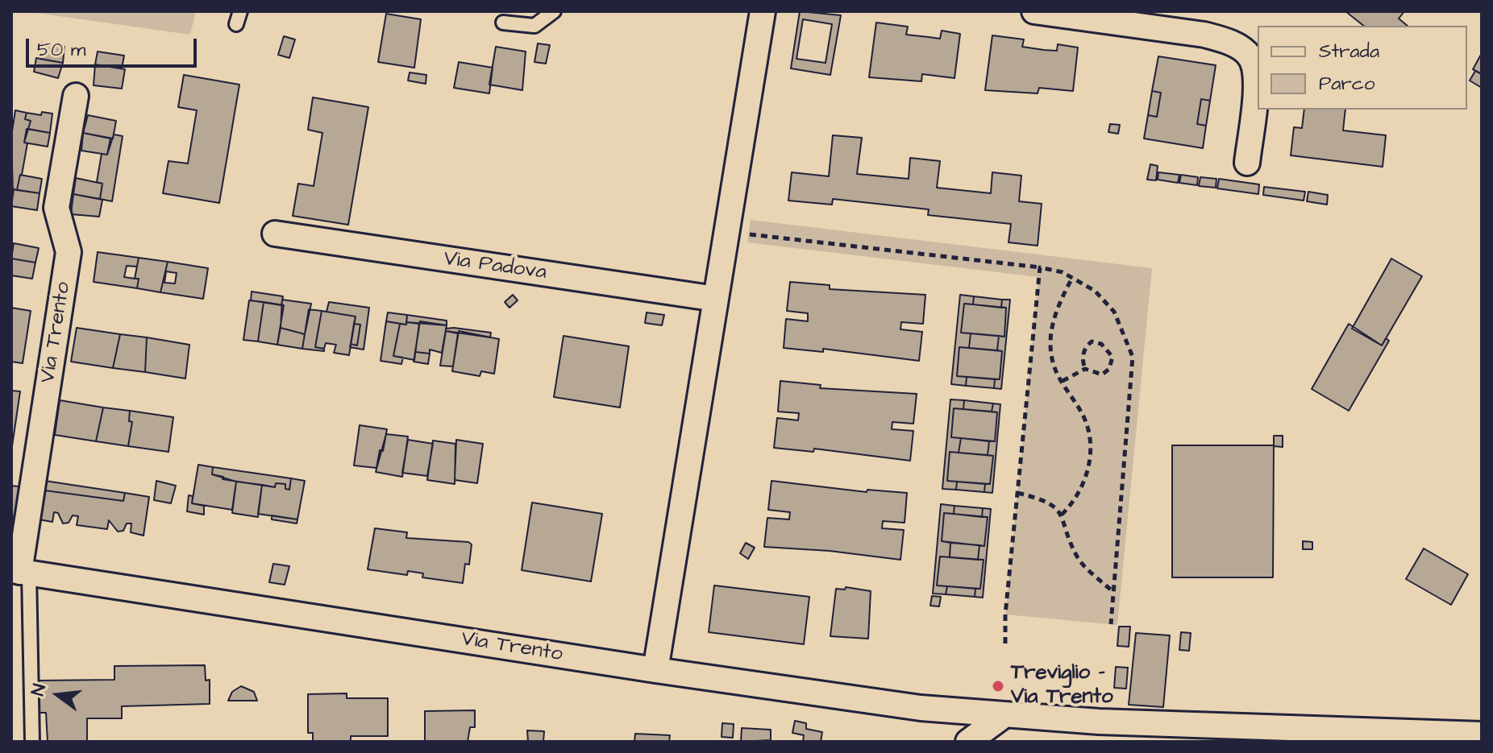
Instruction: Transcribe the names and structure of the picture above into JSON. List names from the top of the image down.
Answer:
{
  "streets": {
    "street": ["Via Padova", "Via Trento"]
  },
  "places": ["Treviglio - Via Trento"],
  "legend": ["Strada", "Parco"],
  "scale_bar": "50 m",
  "north": "left"
}
